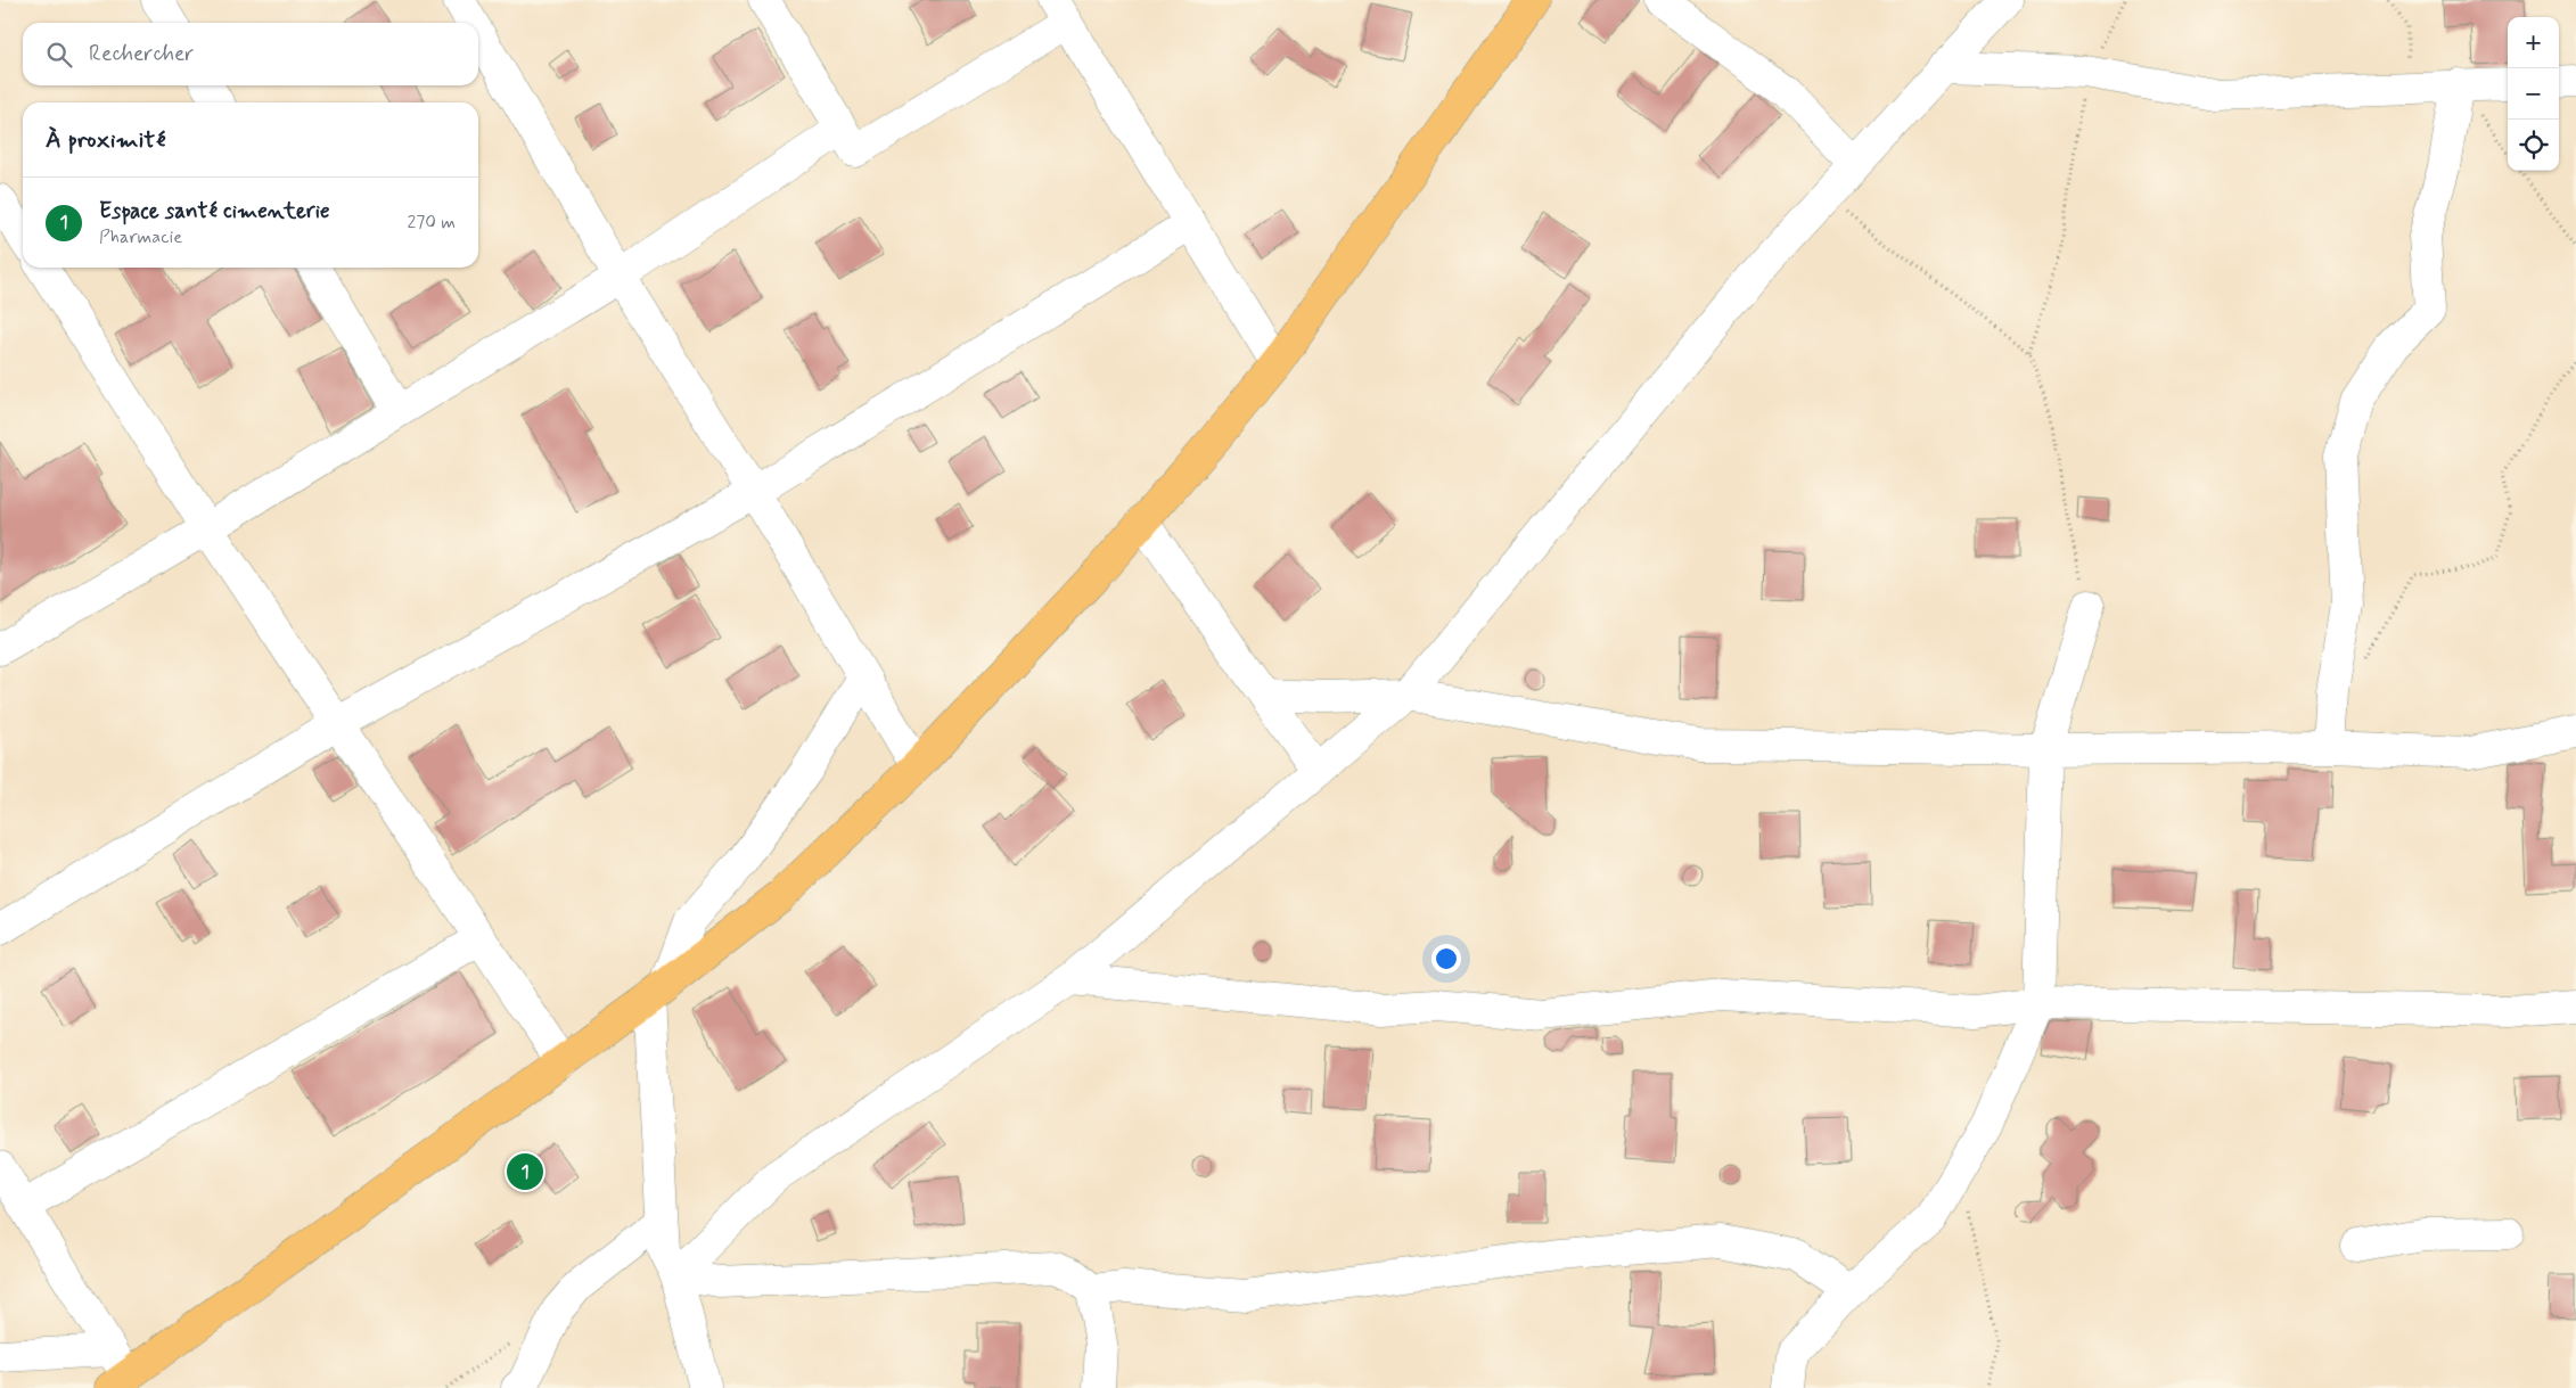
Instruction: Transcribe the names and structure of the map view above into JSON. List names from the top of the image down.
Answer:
{
  "page": {
    "map_buttons": ["+", "−"],
    "search": "Rechercher",
    "heading": "À proximité",
    "list": [
      {
        "mark": "1",
        "name": "Espace santé cimenterie",
        "note": "Pharmacie",
        "value": "270 m"
      }
    ],
    "pins": "1"
  }
}
